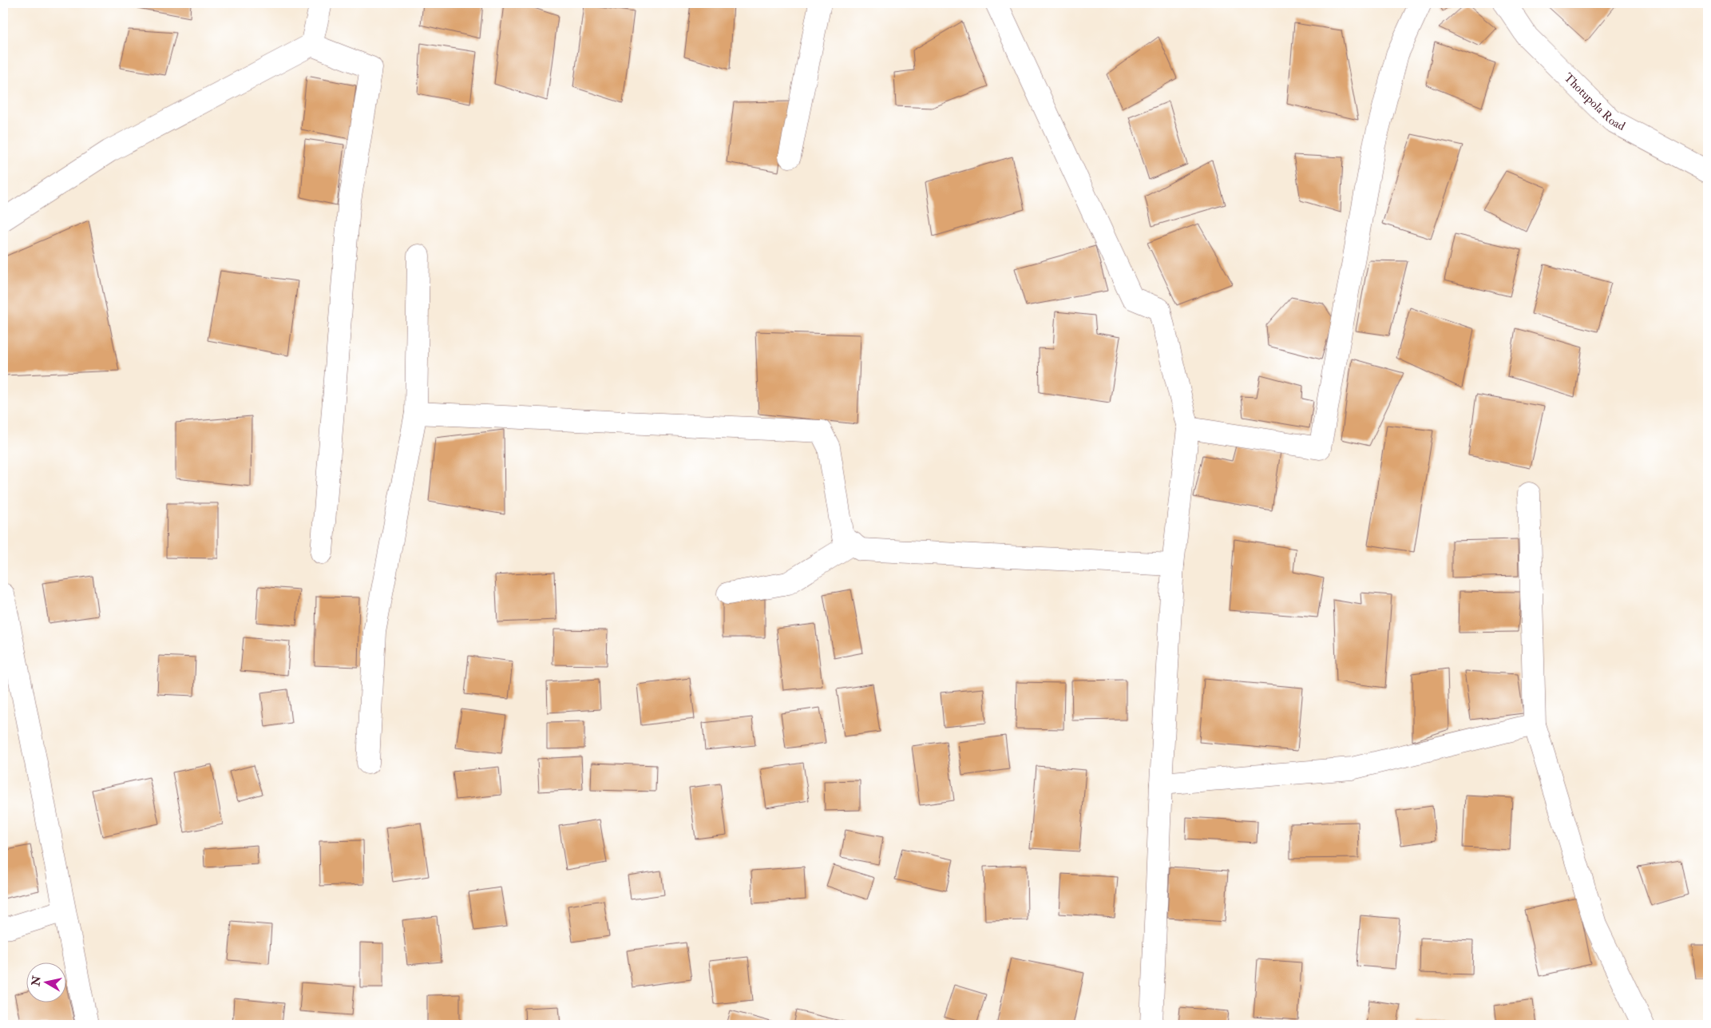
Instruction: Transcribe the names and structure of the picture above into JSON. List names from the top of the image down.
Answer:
{
  "streets": {
    "street": ["Thotupola Road"]
  },
  "north": "left"
}
